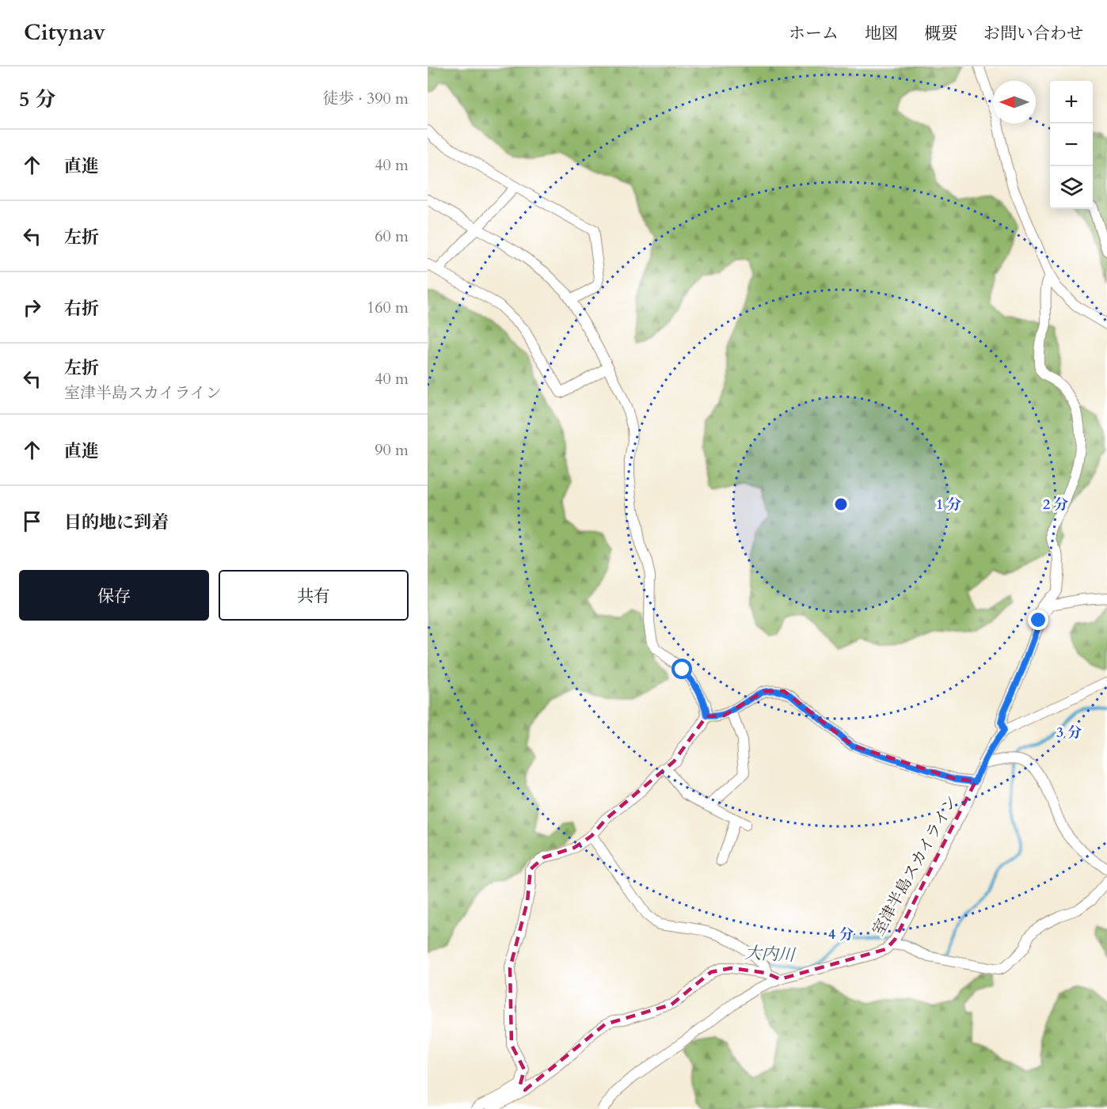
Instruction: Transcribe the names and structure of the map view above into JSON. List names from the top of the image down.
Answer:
{
  "streets": {
    "street": ["室津半島スカイライン"]
  },
  "water": ["大内川"],
  "north": "left",
  "page": {
    "header": "Citynav",
    "nav": [
      "ホーム",
      "地図",
      "概要",
      "お問い合わせ"
    ],
    "heading": ["5 分", "徒歩 · 390 m"],
    "map_buttons": ["+", "−"],
    "list": [
      ["直進", "40 m"],
      ["左折", "60 m"],
      ["右折", "160 m"],
      ["左折", "室津半島スカイライン", "40 m"],
      ["直進", "90 m"],
      "目的地に到着"
    ],
    "buttons": ["保存", "共有"]
  },
  "rings": [
    "1 分",
    "2 分",
    "3 分",
    "4 分"
  ]
}
